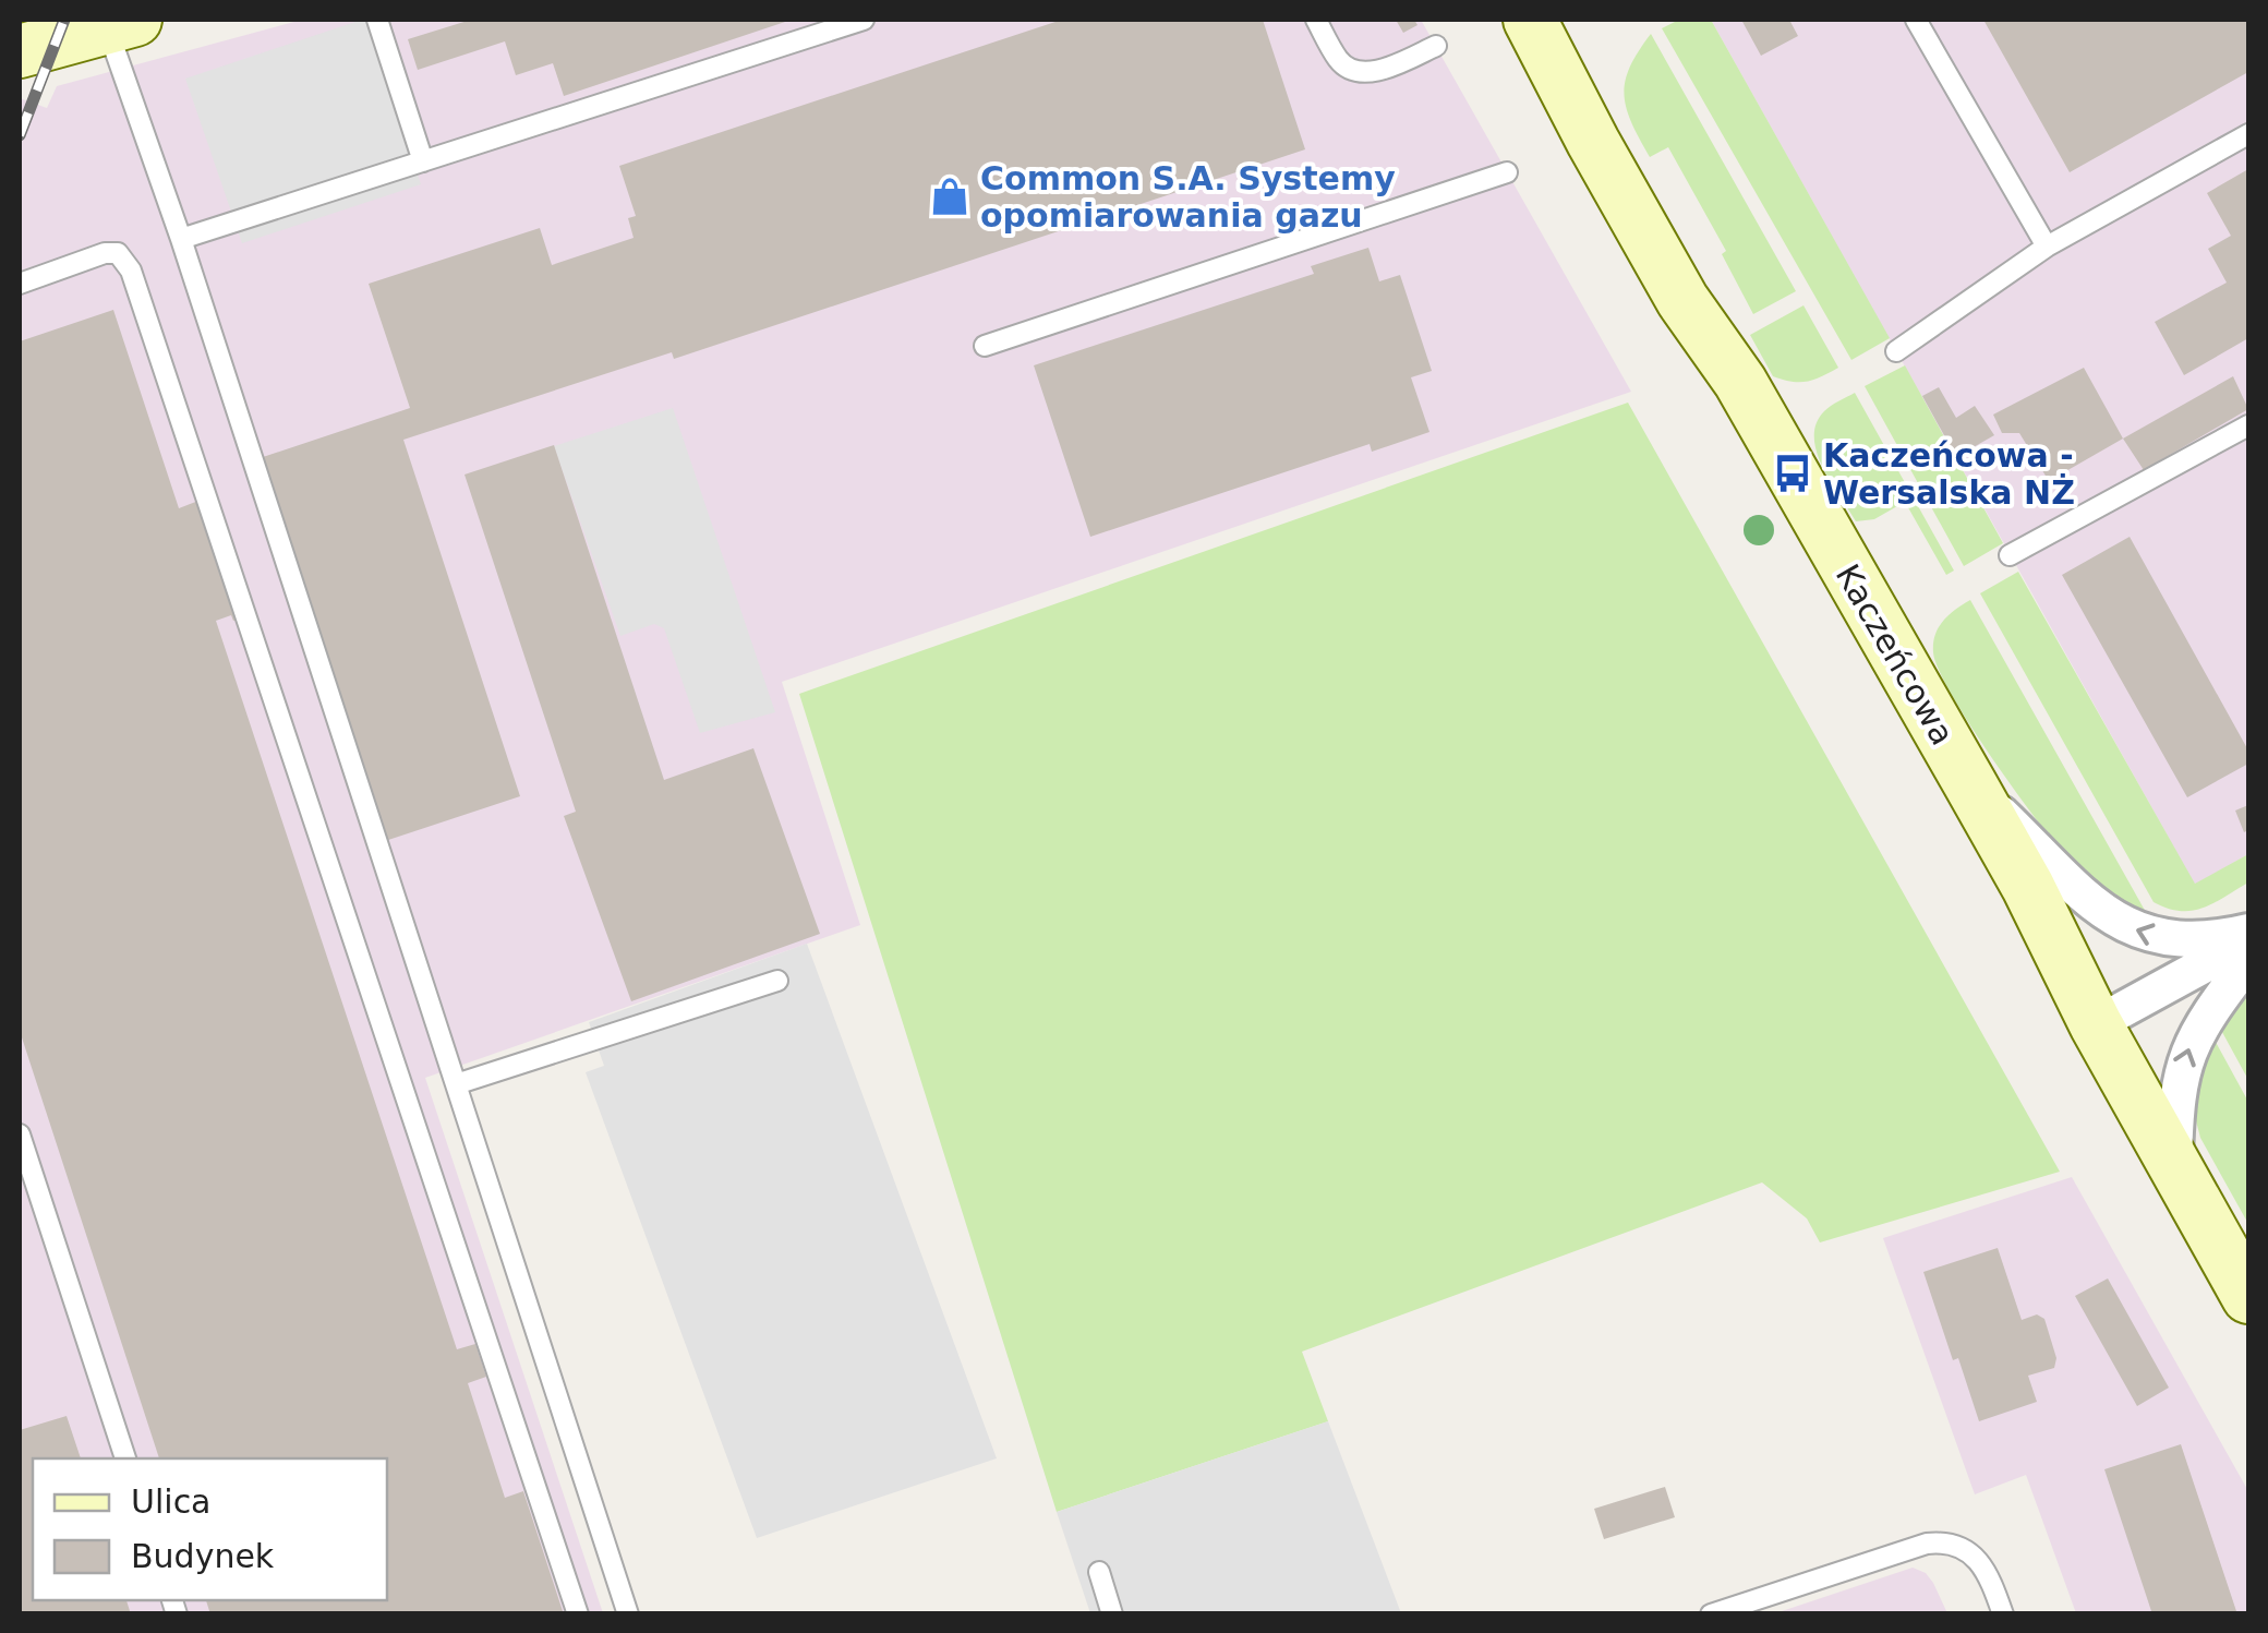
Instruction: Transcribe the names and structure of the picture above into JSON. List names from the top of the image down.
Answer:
{
  "streets": {
    "street": ["Kaczeńcowa"]
  },
  "places": {
    "shop": ["Common S.A. Systemy opomiarowania gazu"],
    "bus stop": ["Kaczeńcowa - Wersalska NŻ"]
  },
  "legend": ["Ulica", "Budynek"]
}
